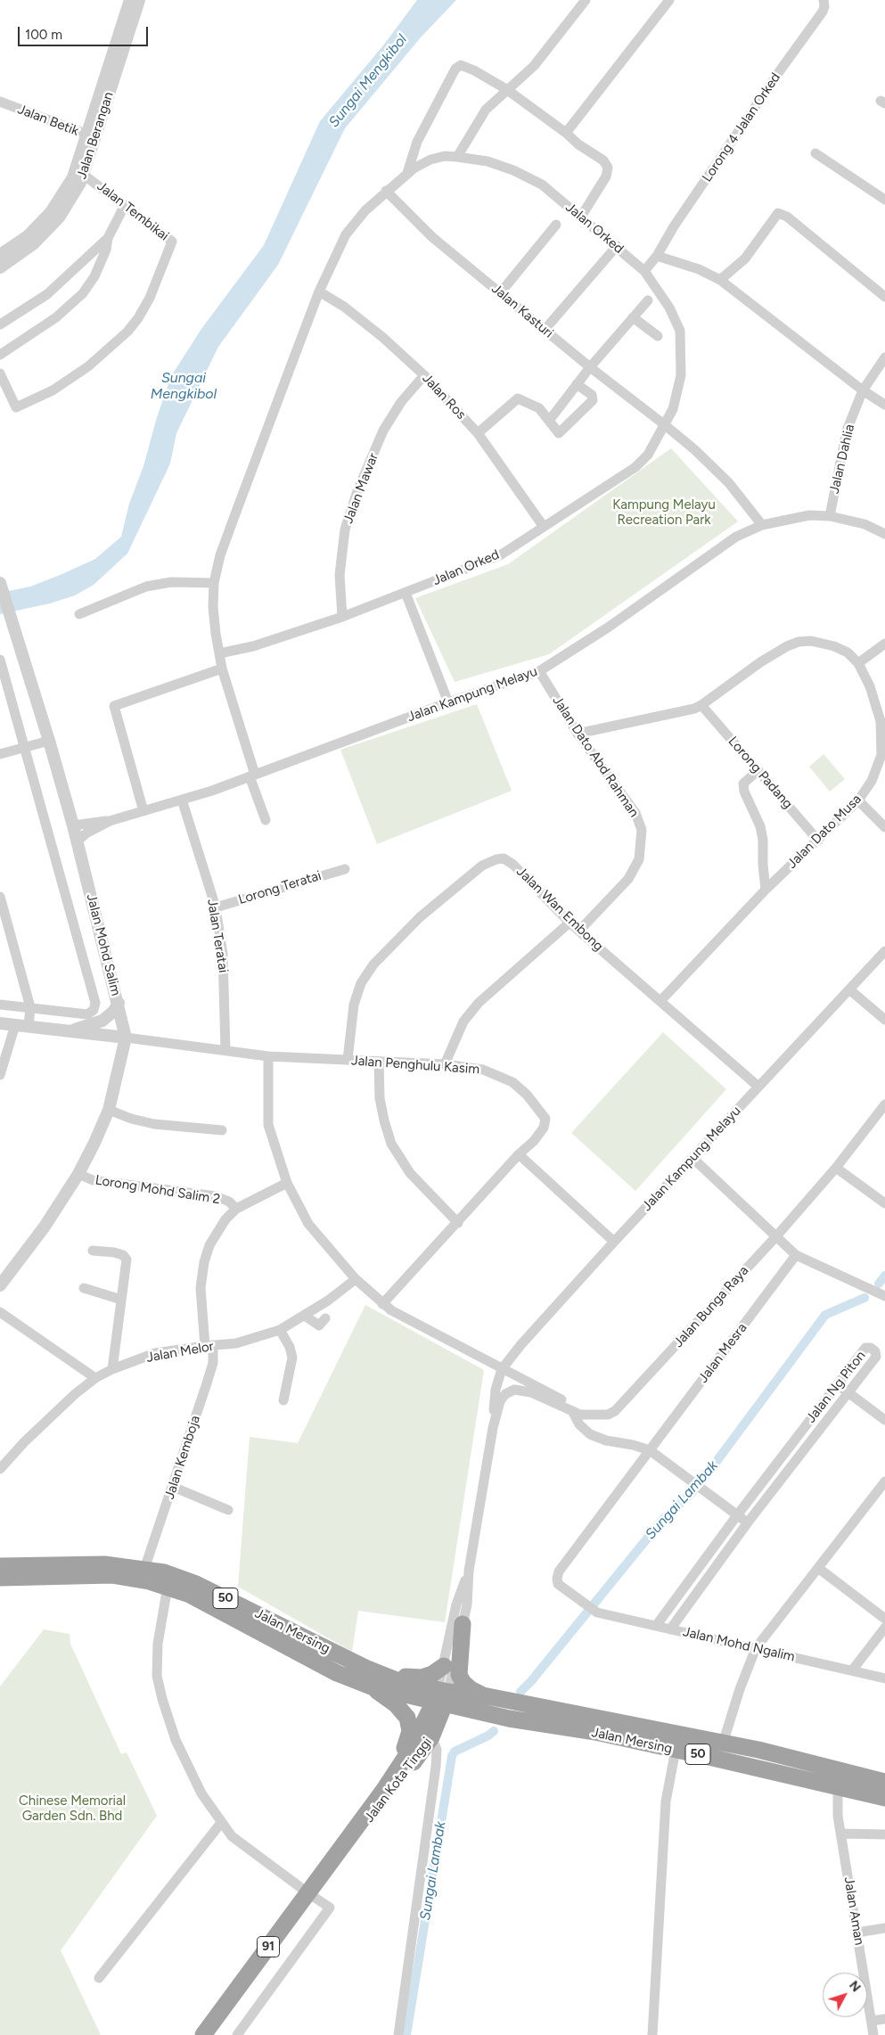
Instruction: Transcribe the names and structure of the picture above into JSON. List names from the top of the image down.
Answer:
{
  "streets": {
    "highway": [
      "50",
      "Jalan Mersing",
      "Jalan Kota Tinggi",
      "91"
    ],
    "street": [
      "Jalan Betik",
      "Lorong 4 Jalan Orked",
      "Jalan Berangan",
      "Jalan Tembikai",
      "Jalan Orked",
      "Jalan Kasturi",
      "Jalan Ros",
      "Jalan Dahlia",
      "Jalan Mawar",
      "Jalan Kampung Melayu",
      "Jalan Dato Abd Rahman",
      "Lorong Padang",
      "Jalan Dato Musa",
      "Lorong Teratai",
      "Jalan Wan Embong",
      "Jalan Teratai",
      "Jalan Mohd Salim",
      "Jalan Penghulu Kasim",
      "Lorong Mohd Salim 2",
      "Jalan Bunga Raya",
      "Jalan Melor",
      "Jalan Mesra",
      "Jalan Ng Piton",
      "Jalan Kemboja",
      "Jalan Mohd Ngalim",
      "Jalan Aman"
    ]
  },
  "crossings": [
    ["Jalan Betik", "Jalan Berangan"],
    ["Lorong 4 Jalan Orked", "Jalan Orked"],
    ["Jalan Berangan", "Jalan Tembikai"],
    ["Jalan Orked", "Jalan Kasturi"],
    ["Jalan Orked", "Jalan Ros"],
    ["Jalan Orked", "Jalan Mawar"],
    ["Jalan Orked", "Jalan Kampung Melayu"],
    ["Jalan Kasturi", "Jalan Kampung Melayu"],
    ["Jalan Ros", "Jalan Mawar"],
    ["Jalan Dahlia", "Jalan Kampung Melayu"],
    ["Jalan Kampung Melayu", "Jalan Dato Abd Rahman"],
    ["Jalan Kampung Melayu", "Jalan Wan Embong"],
    ["Jalan Kampung Melayu", "Jalan Teratai"],
    ["Jalan Kampung Melayu", "Jalan Mohd Salim"],
    ["Jalan Dato Abd Rahman", "Jalan Dato Musa"],
    ["Jalan Dato Abd Rahman", "Jalan Wan Embong"],
    ["Lorong Padang", "Jalan Dato Musa"],
    ["Jalan Dato Musa", "Jalan Wan Embong"],
    ["Lorong Teratai", "Jalan Teratai"],
    ["Jalan Wan Embong", "Jalan Penghulu Kasim"],
    ["Jalan Teratai", "Jalan Penghulu Kasim"],
    ["Jalan Mohd Salim", "Jalan Penghulu Kasim"],
    ["Jalan Mohd Salim", "Lorong Mohd Salim 2"],
    ["Lorong Mohd Salim 2", "Jalan Kemboja"],
    ["Jalan Melor", "Jalan Kemboja"],
    ["Jalan Mesra", "Jalan Mohd Ngalim"],
    ["Jalan Ng Piton", "Jalan Mohd Ngalim"],
    ["Jalan Kemboja", "Jalan Mersing"],
    ["Jalan Mersing", "Jalan Kota Tinggi"],
    ["Jalan Mersing", "Jalan Aman"]
  ],
  "water": ["Sungai Mengkibol", "Sungai Lambak"],
  "parks": ["Kampung Melayu Recreation Park", "Chinese Memorial Garden Sdn. Bhd"],
  "scale_bar": "100 m",
  "north": "top right"
}
